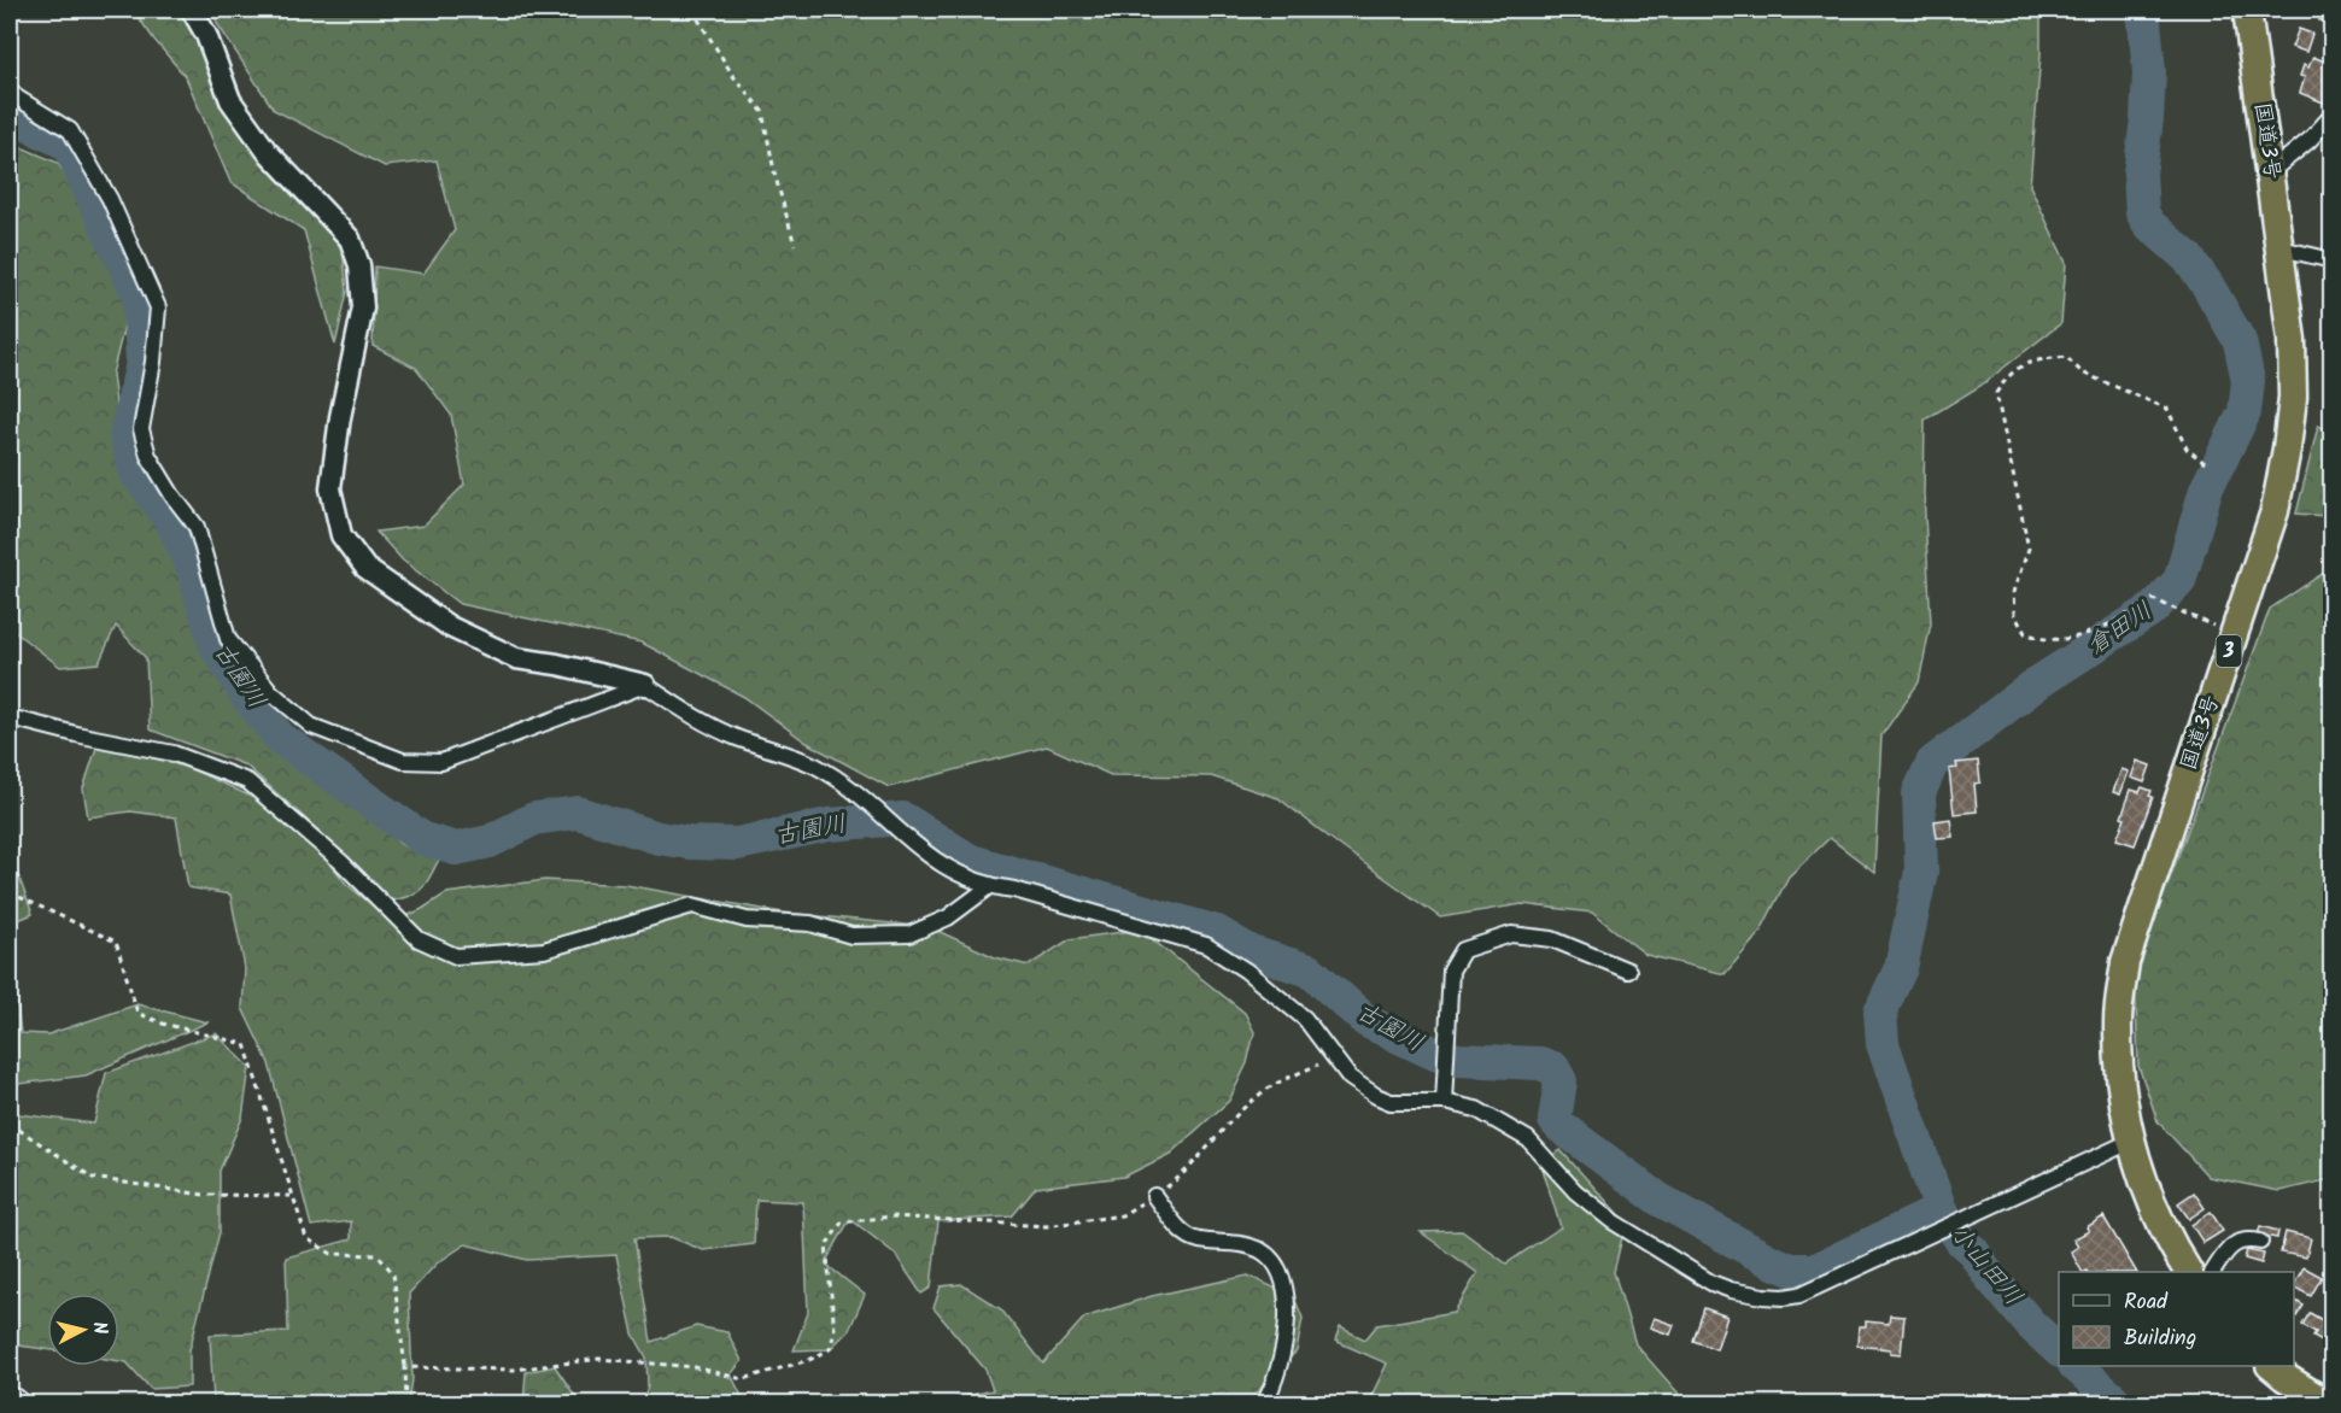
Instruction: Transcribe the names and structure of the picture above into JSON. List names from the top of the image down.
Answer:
{
  "streets": {
    "highway": ["国道3号", "3"]
  },
  "water": ["倉田川", "古園川", "小山田川"],
  "legend": ["Road", "Building"],
  "north": "right"
}
